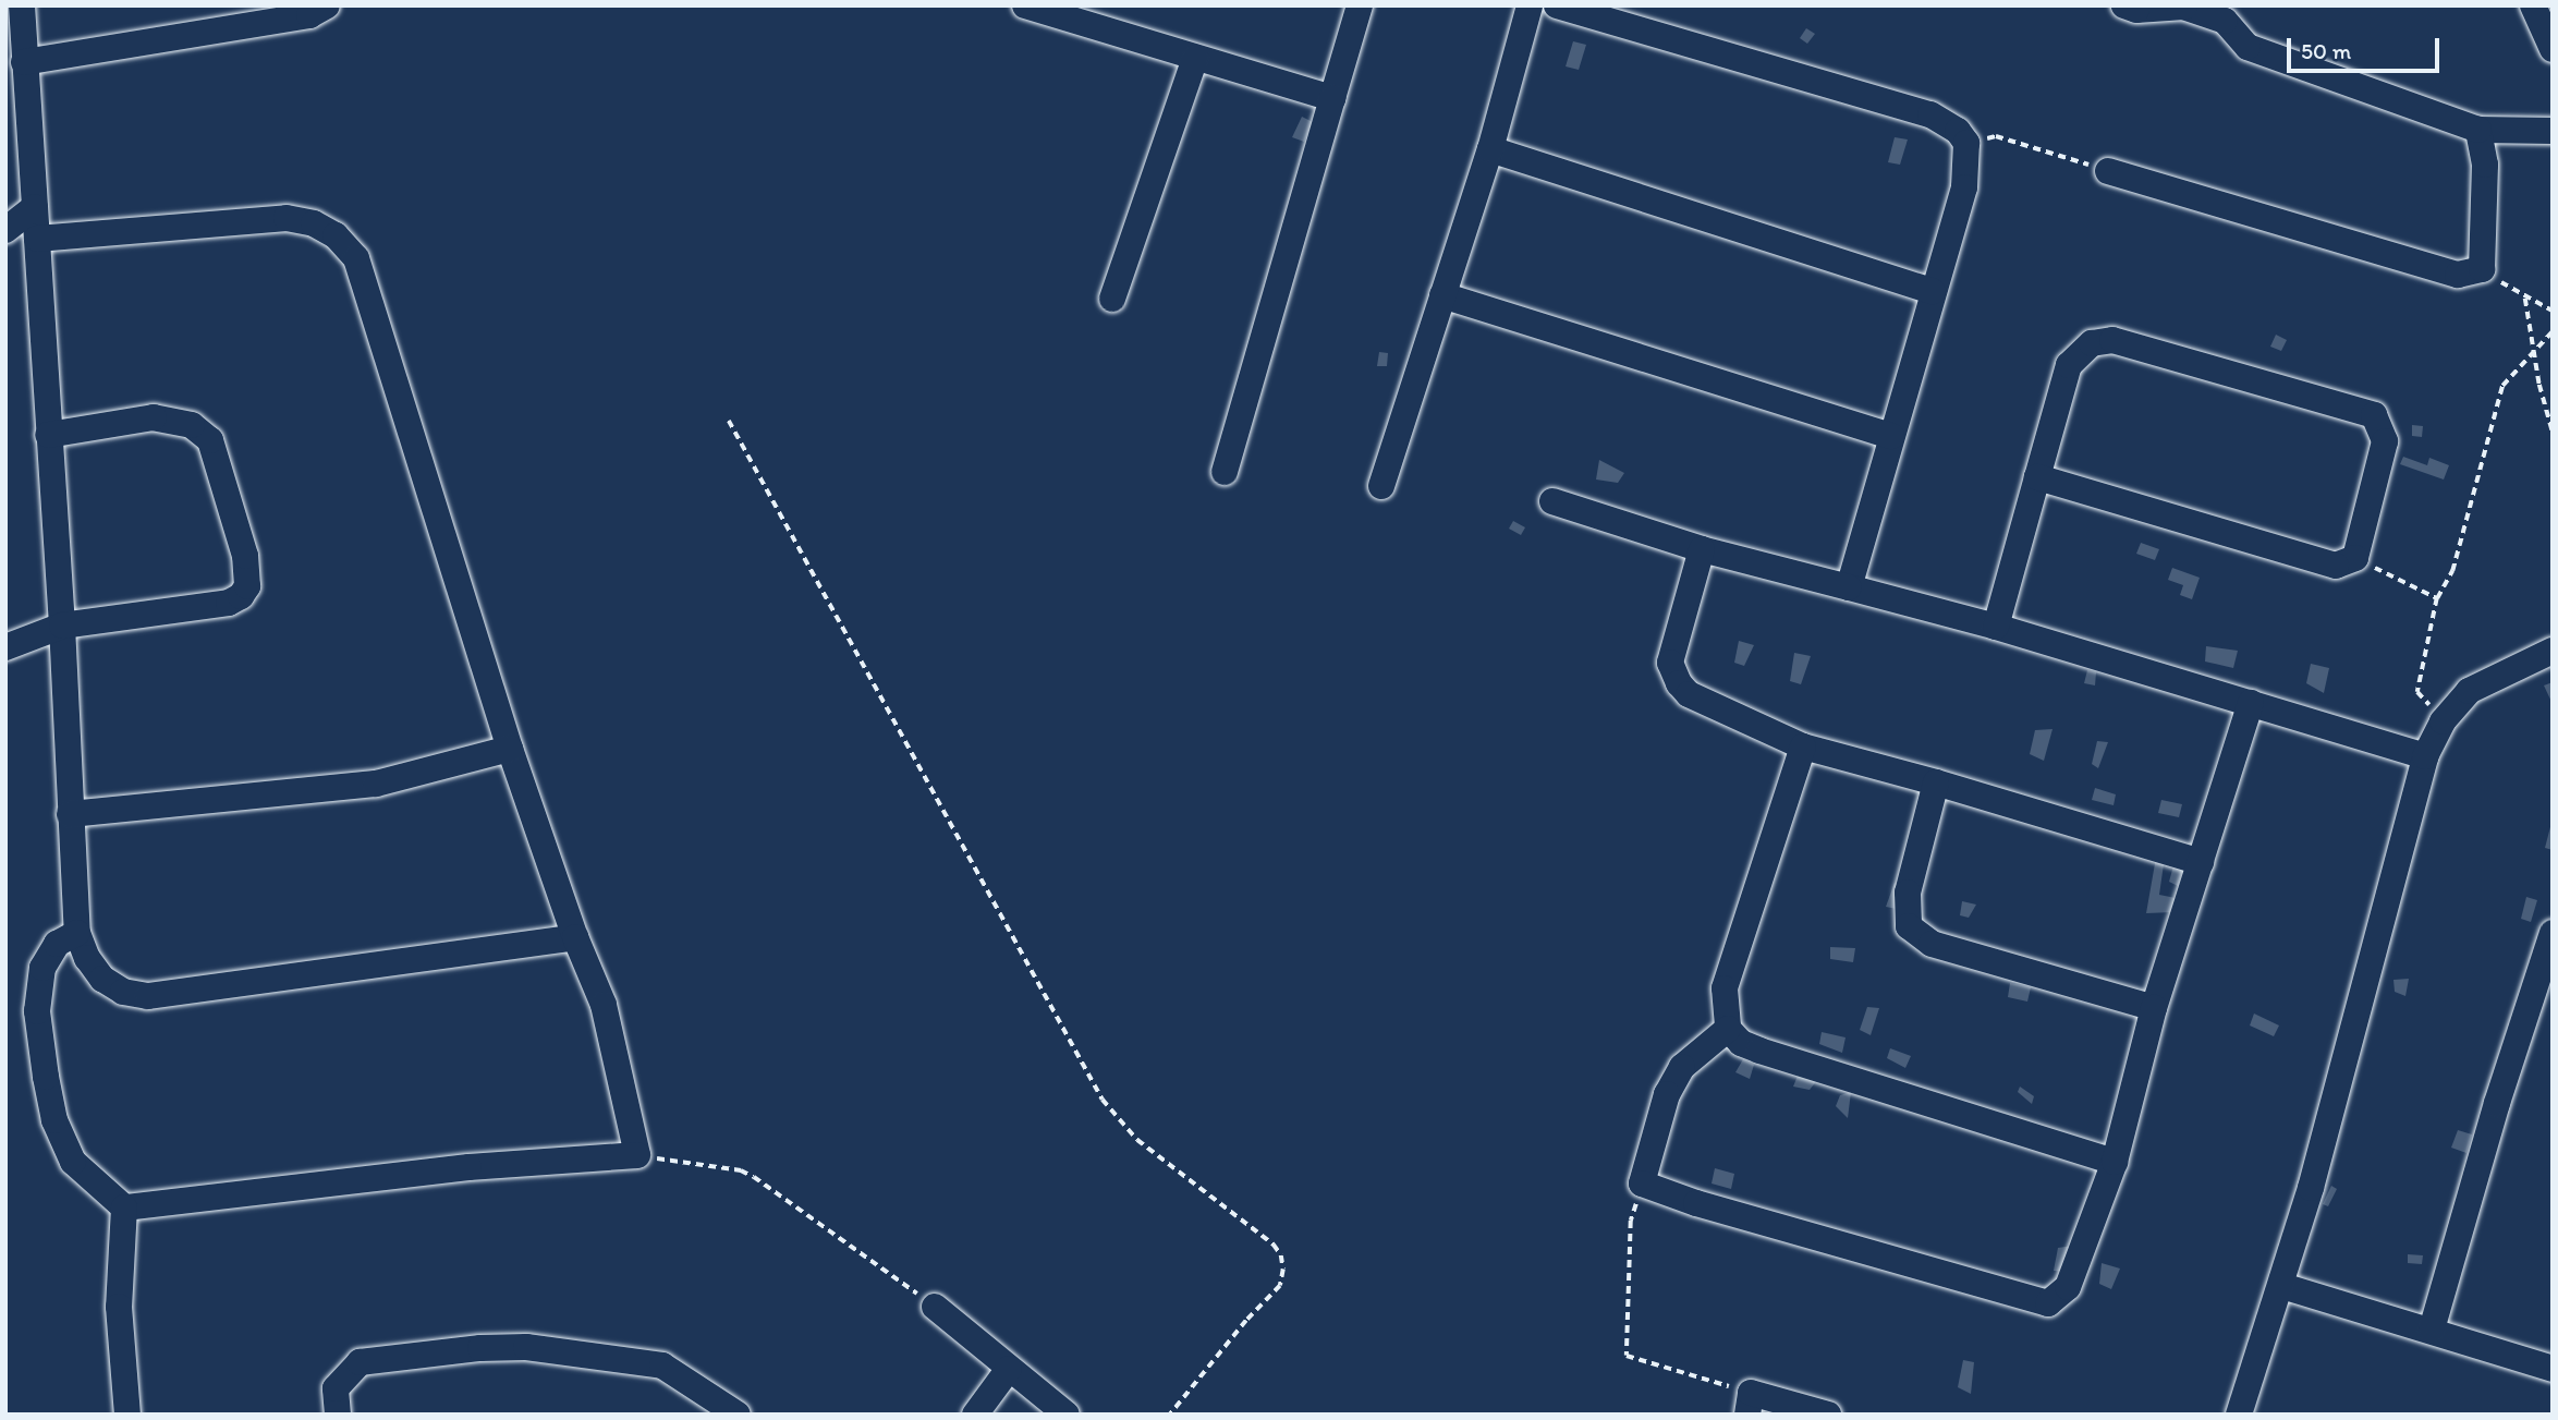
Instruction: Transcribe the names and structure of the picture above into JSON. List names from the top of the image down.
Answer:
{
  "scale_bar": "50 m"
}
